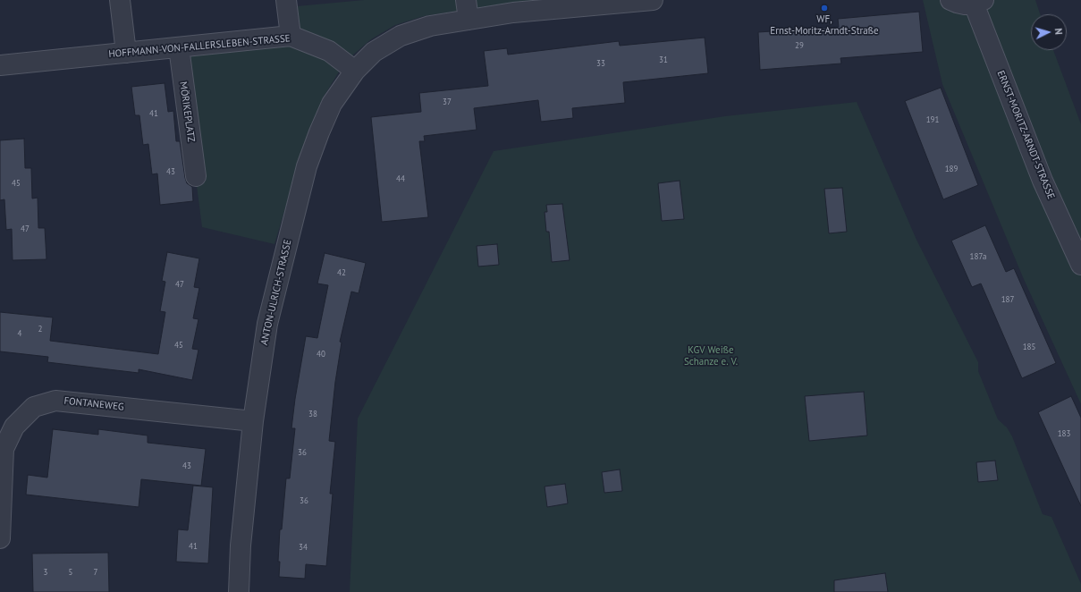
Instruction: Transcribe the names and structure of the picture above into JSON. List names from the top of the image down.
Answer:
{
  "streets": {
    "street": [
      "HOFFMANN-VON-FALLERSLEBEN-STRASSE",
      "MÖRIKEPLATZ",
      "ERNST-MORITZ-ARNDT-STRASSE",
      "ANTON-ULRICH-STRASSE",
      "FONTANEWEG"
    ]
  },
  "crossings": [
    ["HOFFMANN-VON-FALLERSLEBEN-STRASSE", "MÖRIKEPLATZ"],
    ["HOFFMANN-VON-FALLERSLEBEN-STRASSE", "ANTON-ULRICH-STRASSE"],
    ["ANTON-ULRICH-STRASSE", "FONTANEWEG"]
  ],
  "parks": ["KGV Weiße Schanze e. V."],
  "places": ["WF, Ernst-Moritz-Arndt-Straße"],
  "house_numbers": [
    "29",
    "31",
    "33",
    "37",
    "41",
    "191",
    "189",
    "43",
    "44",
    "45",
    "47",
    "187a",
    "42",
    "47",
    "187",
    "2",
    "4",
    "45",
    "185",
    "40",
    "38",
    "183",
    "36",
    "43",
    "36",
    "41",
    "34",
    "3",
    "5",
    "7"
  ],
  "north": "right"
}
